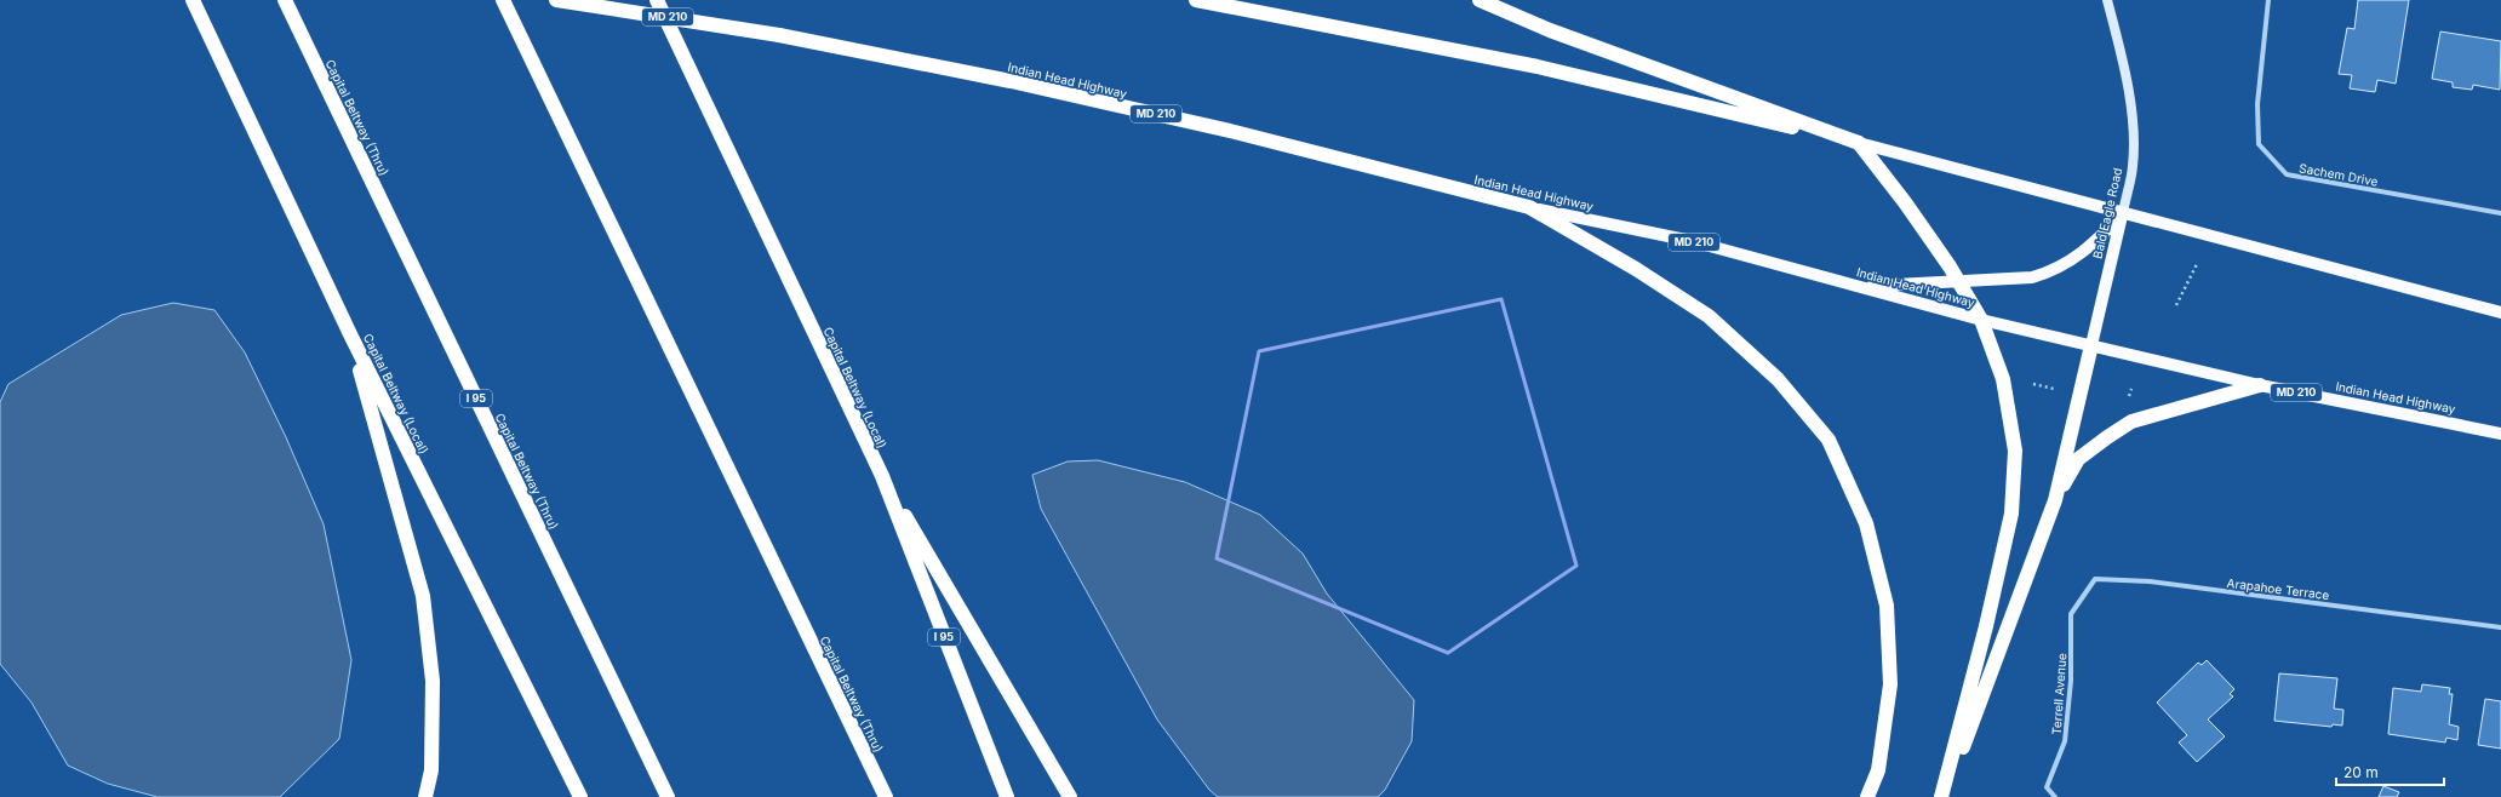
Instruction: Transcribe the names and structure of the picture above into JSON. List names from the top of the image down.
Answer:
{
  "streets": {
    "highway": [
      "MD 210",
      "Indian Head Highway",
      "Capital Beltway (Thru)",
      "Capital Beltway (Local)",
      "I 95"
    ],
    "main road": ["Bald Eagle Road"],
    "street": ["Sachem Drive", "Arapahoe Terrace", "Terrell Avenue"]
  },
  "crossings": [
    ["Indian Head Highway", "Bald Eagle Road"],
    ["Arapahoe Terrace", "Terrell Avenue"]
  ],
  "scale_bar": "20 m"
}
